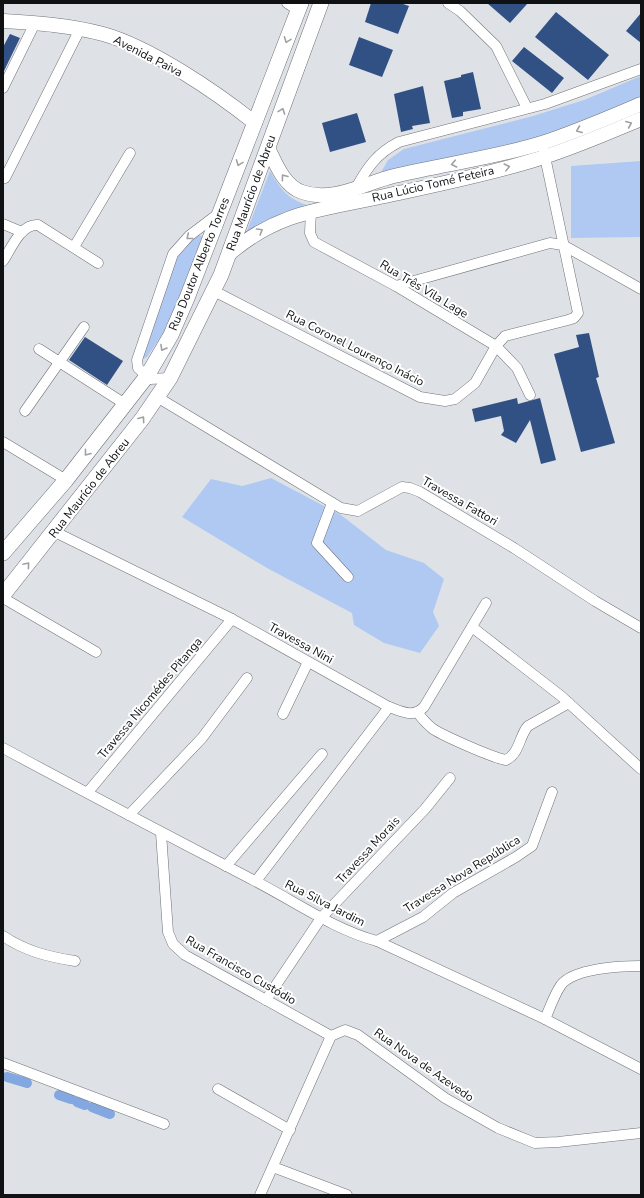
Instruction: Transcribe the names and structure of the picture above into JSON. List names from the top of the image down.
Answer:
{
  "streets": {
    "main road": [
      "Avenida Paiva",
      "Rua Lúcio Tomé Feteira",
      "Rua Maurício de Abreu",
      "Rua Doutor Alberto Torres"
    ],
    "street": [
      "Rua Três Vila Lage",
      "Rua Coronel Lourenço Inácio",
      "Travessa Fattori",
      "Travessa Nini",
      "Travessa Nicomédes Pitanga",
      "Travessa Morais",
      "Travessa Nova República",
      "Rua Silva Jardim",
      "Rua Francisco Custódio",
      "Rua Nova de Azevedo"
    ]
  },
  "crossings": [
    ["Avenida Paiva", "Rua Doutor Alberto Torres"],
    ["Rua Lúcio Tomé Feteira", "Rua Maurício de Abreu"],
    ["Rua Lúcio Tomé Feteira", "Rua Três Vila Lage"],
    ["Rua Maurício de Abreu", "Rua Coronel Lourenço Inácio"],
    ["Rua Maurício de Abreu", "Travessa Fattori"],
    ["Rua Maurício de Abreu", "Travessa Nini"],
    ["Rua Três Vila Lage", "Rua Coronel Lourenço Inácio"],
    ["Travessa Nini", "Travessa Nicomédes Pitanga"],
    ["Travessa Nicomédes Pitanga", "Rua Silva Jardim"],
    ["Travessa Morais", "Rua Silva Jardim"],
    ["Travessa Morais", "Rua Francisco Custódio"],
    ["Travessa Nova República", "Rua Silva Jardim"],
    ["Rua Silva Jardim", "Rua Francisco Custódio"],
    ["Rua Francisco Custódio", "Rua Nova de Azevedo"]
  ],
  "one_way": ["Rua Maurício de Abreu", "Rua Doutor Alberto Torres"]
}
